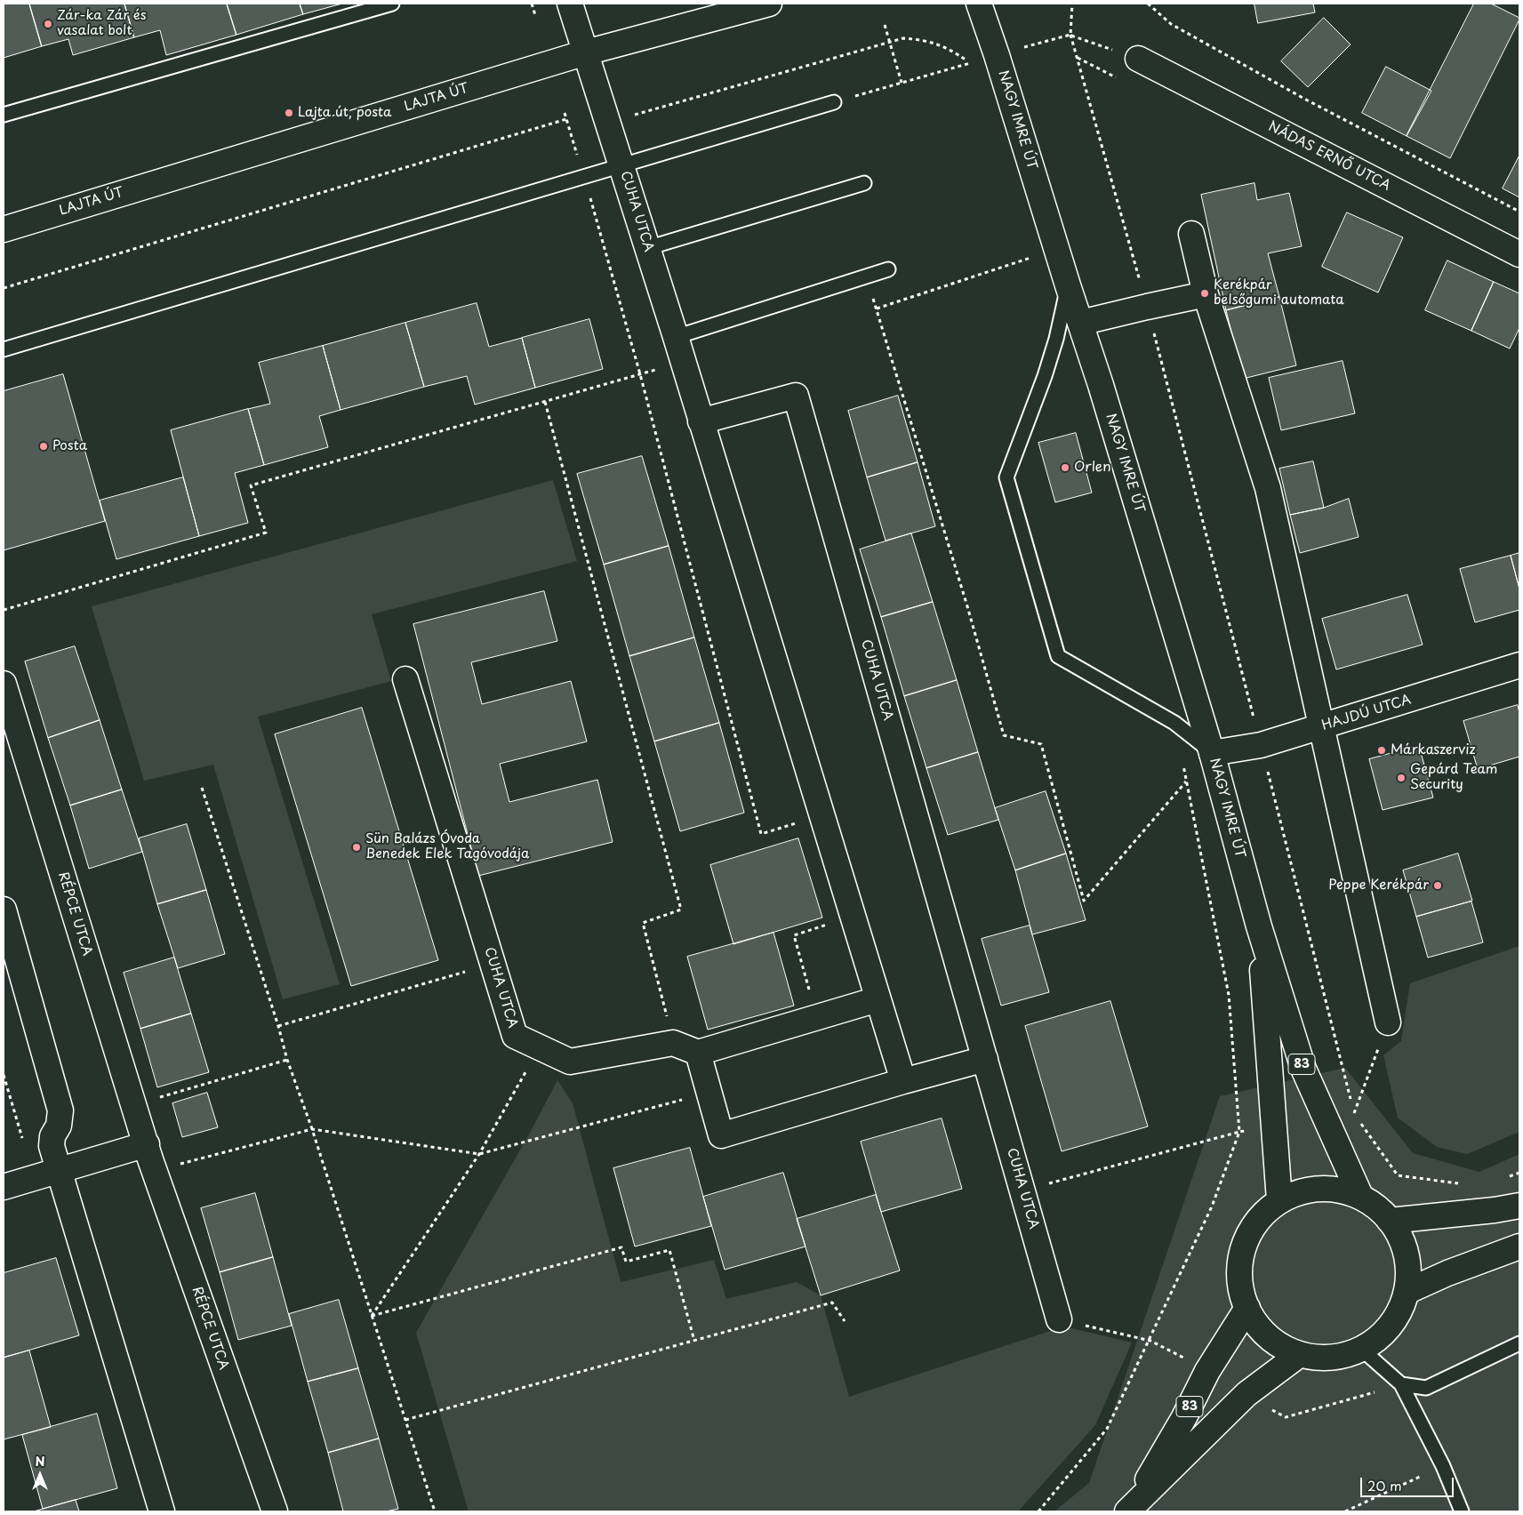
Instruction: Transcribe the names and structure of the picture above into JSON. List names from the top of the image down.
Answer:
{
  "streets": {
    "street": [
      "LAJTA ÚT",
      "NAGY IMRE ÚT",
      "NÁDAS ERNŐ UTCA",
      "CUHA UTCA",
      "HAJDÚ UTCA",
      "RÉPCE UTCA",
      "83"
    ]
  },
  "crossings": [
    ["LAJTA ÚT", "CUHA UTCA"],
    ["NAGY IMRE ÚT", "HAJDÚ UTCA"],
    ["NAGY IMRE ÚT", "83"]
  ],
  "places": [
    "Zár-ka Zár és vasalat bolt",
    "Lajta út, posta",
    "Kerékpár belsőgumi automata",
    "Posta",
    "Orlen",
    "Márkaszerviz",
    "Gepárd Team Security",
    "Sün Balázs Óvoda Benedek Elek Tagóvodája",
    "Peppe Kerékpár"
  ],
  "scale_bar": "20 m",
  "north": "top"
}
